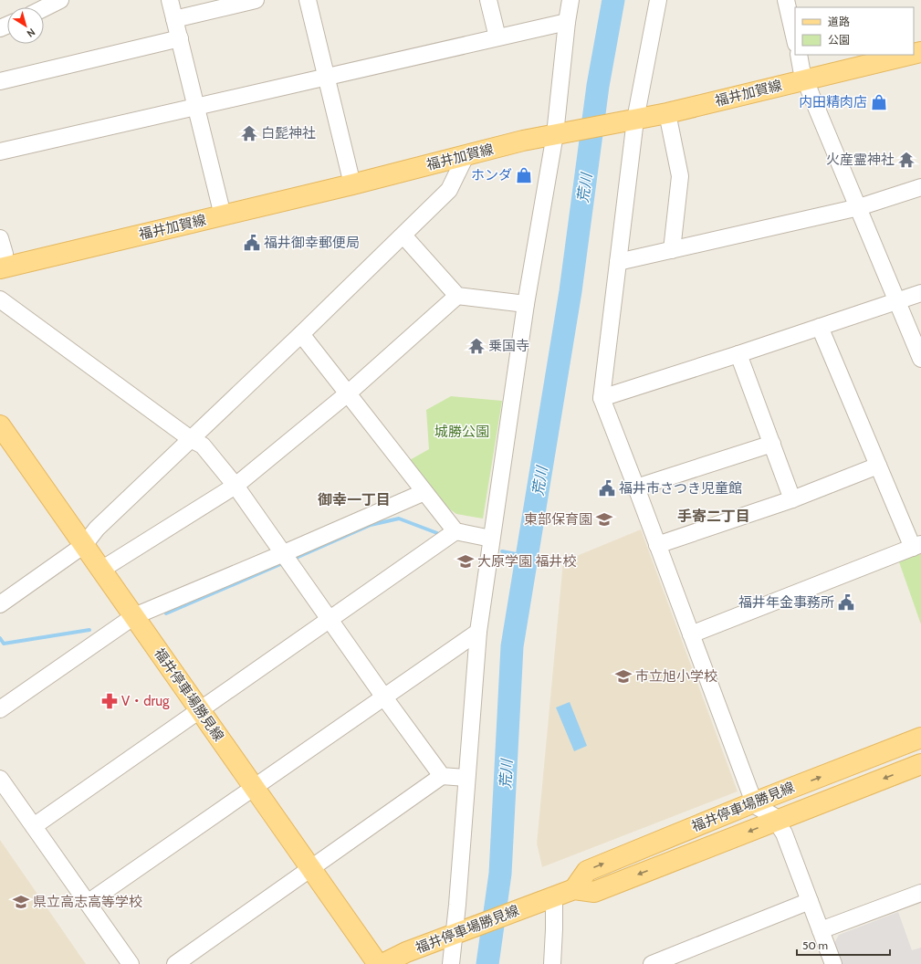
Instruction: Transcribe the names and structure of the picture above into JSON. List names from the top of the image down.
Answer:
{
  "streets": {
    "main road": ["福井加賀線", "福井停車場勝見線"]
  },
  "districts": ["御幸一丁目", "手寄二丁目"],
  "water": ["荒川"],
  "parks": ["城勝公園"],
  "places": {
    "shop": ["内田精肉店", "ホンダ"],
    "temple": ["白髭神社", "火産霊神社", "乗国寺"],
    "public building": ["福井御幸郵便局", "福井市さつき児童館", "福井年金事務所"],
    "school or university": [
      "東部保育園",
      "大原学園 福井校",
      "市立旭小学校",
      "県立高志高等学校"
    ],
    "pharmacy": ["V・drug"]
  },
  "legend": ["道路", "公園"],
  "scale_bar": "50 m",
  "north": "bottom right"
}
